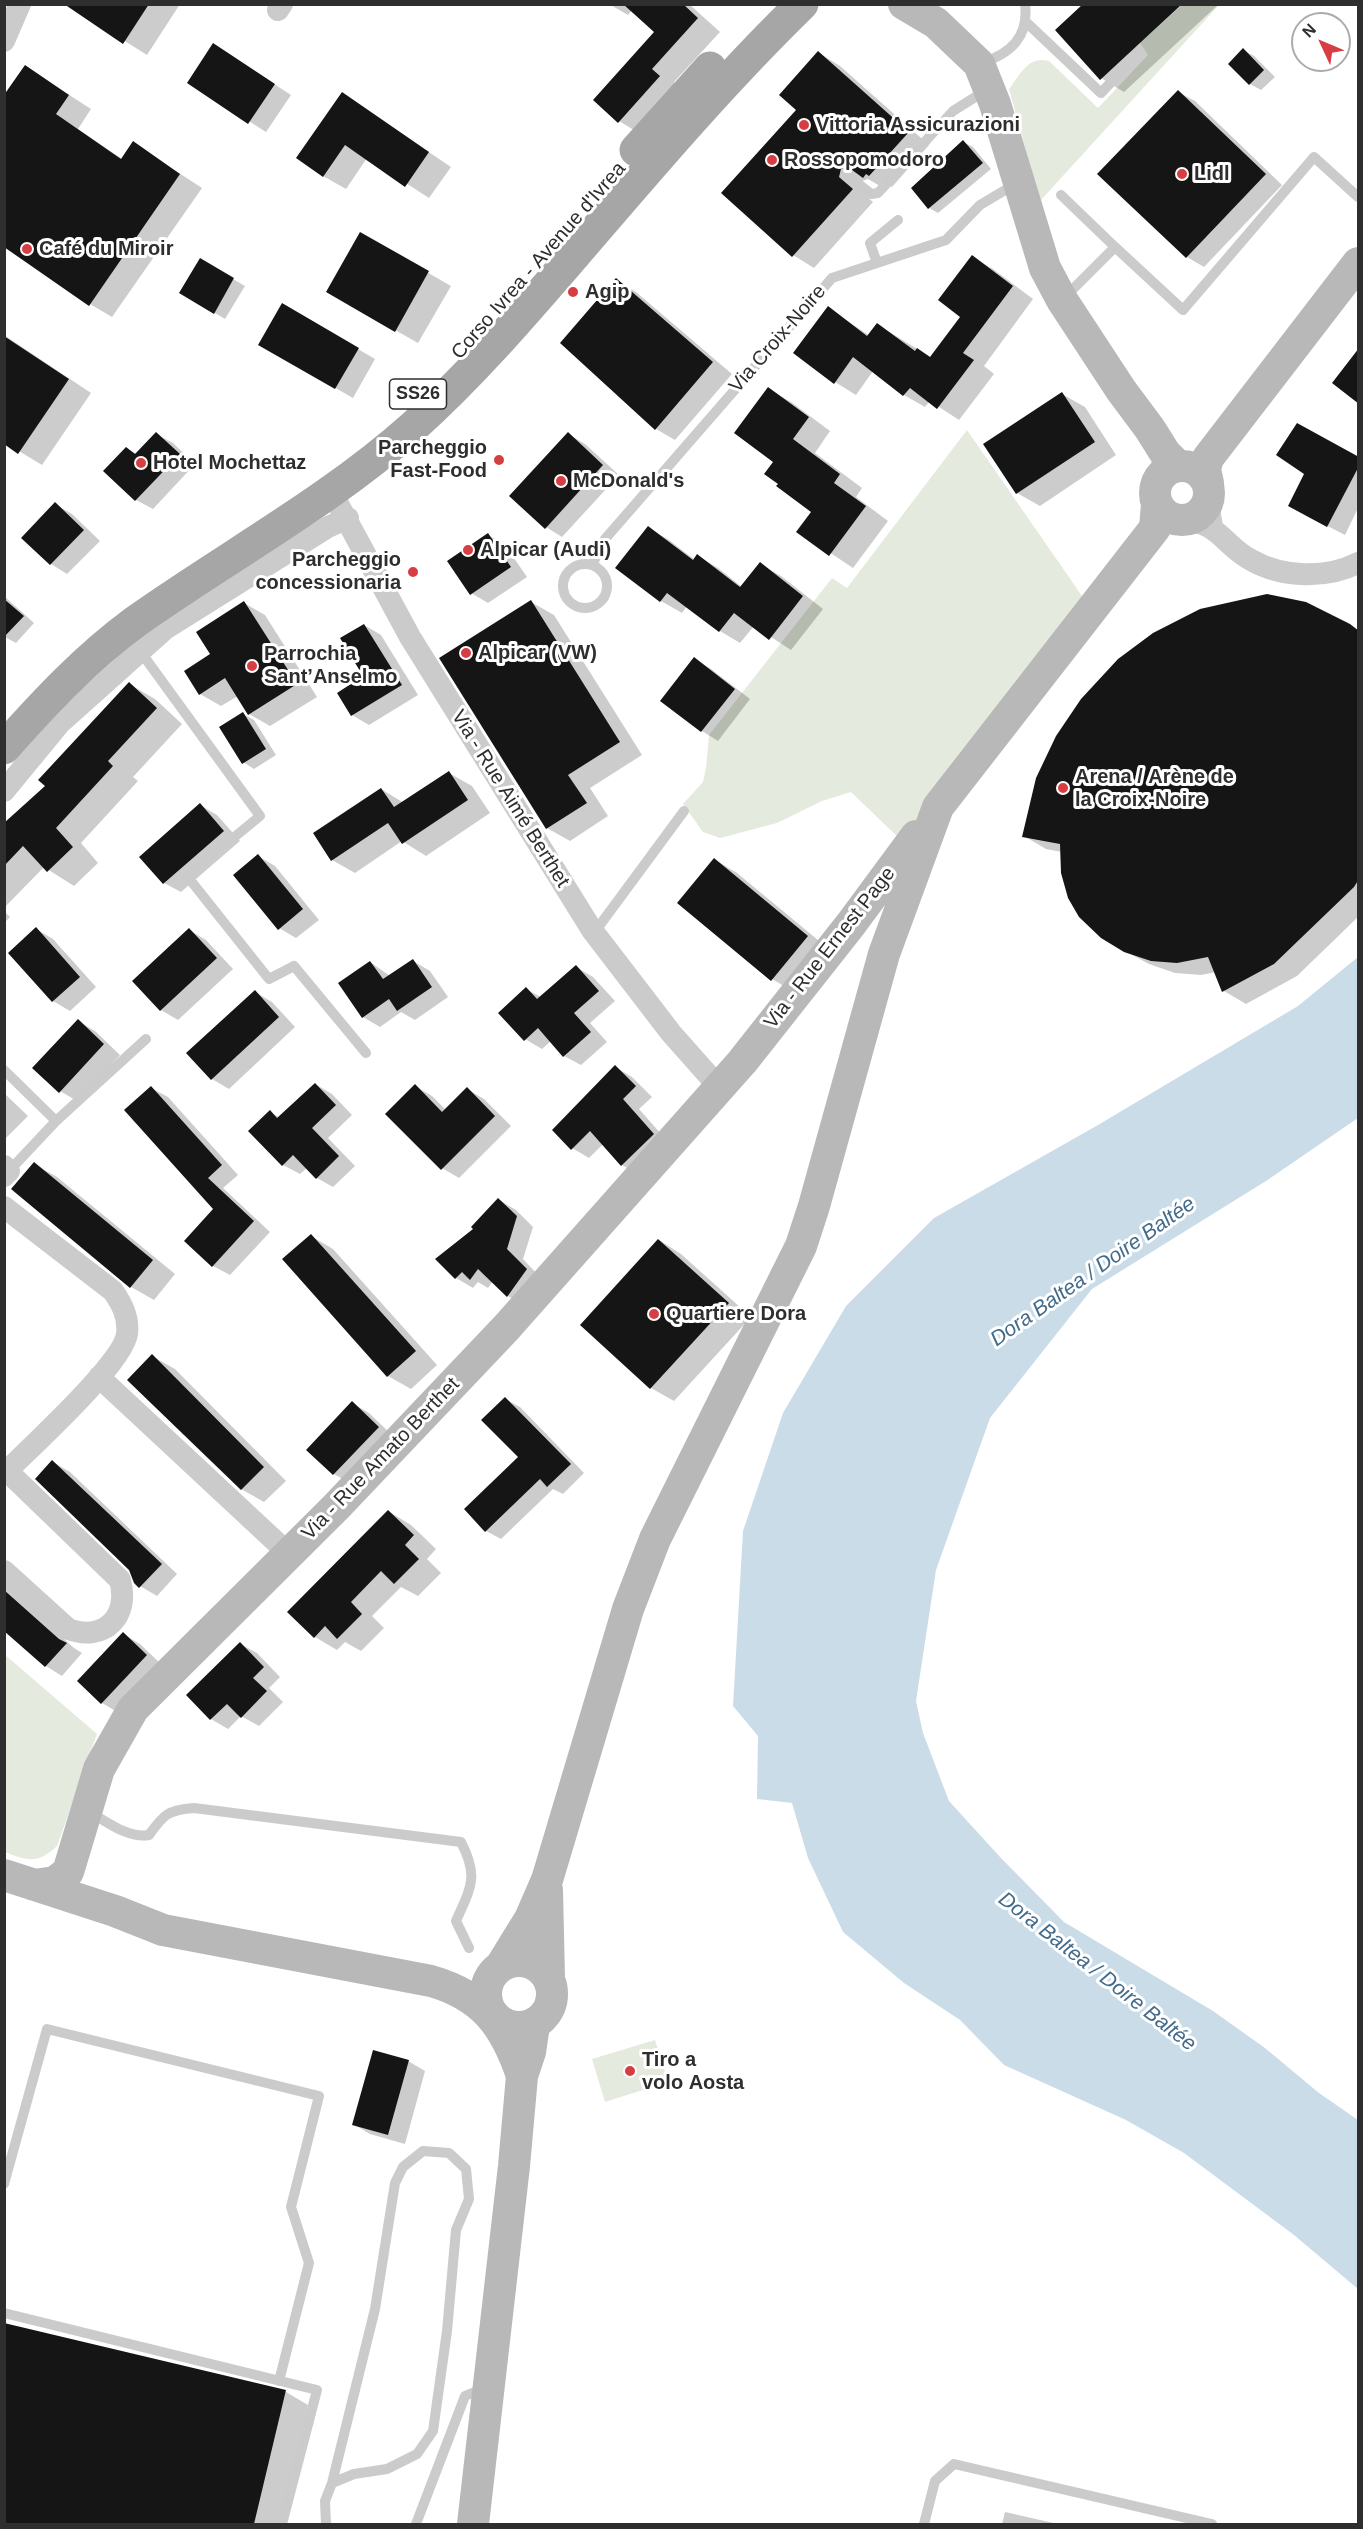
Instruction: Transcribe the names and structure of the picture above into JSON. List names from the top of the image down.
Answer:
{
  "streets": {
    "main road": ["Corso Ivrea - Avenue d'Ivrea", "SS26"],
    "street": ["Via - Rue Aimé Berthet", "Via - Rue Ernest Page", "Via - Rue Amato Berthet"],
    "lane": ["Via Croix-Noire"]
  },
  "crossings": [
    ["Corso Ivrea - Avenue d'Ivrea", "Via - Rue Aimé Berthet"],
    ["Via - Rue Aimé Berthet", "Via - Rue Ernest Page"],
    ["Via - Rue Aimé Berthet", "Via - Rue Amato Berthet"],
    ["Via - Rue Ernest Page", "Via - Rue Amato Berthet"]
  ],
  "water": ["Dora Baltea / Doire Baltée"],
  "places": [
    "Vittoria Assicurazioni",
    "Rossopomodoro",
    "Lidl",
    "Café du Miroir",
    "Agip",
    "Parcheggio Fast-Food",
    "Hotel Mochettaz",
    "McDonald's",
    "Alpicar (Audi)",
    "Parcheggio concessionaria",
    "Alpicar (VW)",
    "Parrochia Sant’Anselmo",
    "Arena / Arène de la Croix-Noire",
    "Quartiere Dora",
    "Tiro a volo Aosta"
  ],
  "north": "top left"
}
